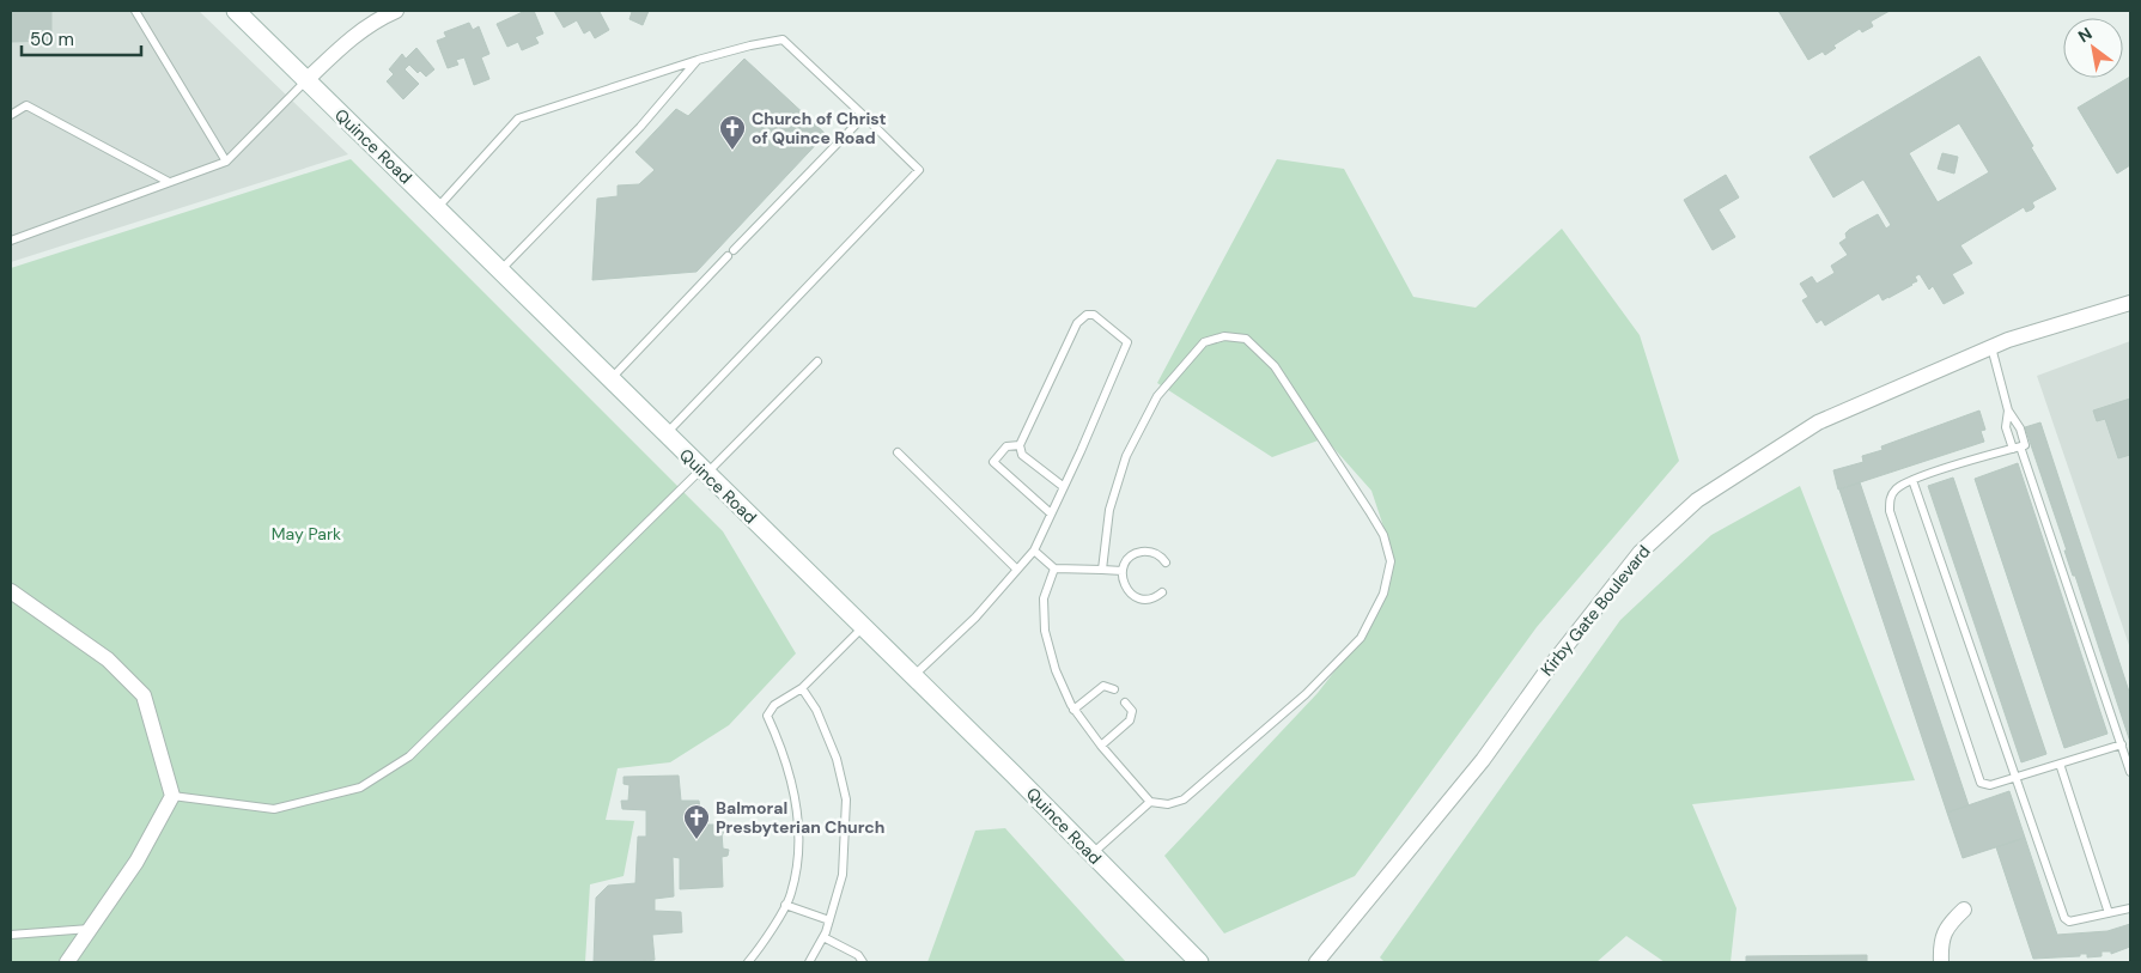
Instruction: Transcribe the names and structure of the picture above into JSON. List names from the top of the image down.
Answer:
{
  "streets": {
    "main road": ["Quince Road"],
    "street": ["Kirby Gate Boulevard"]
  },
  "parks": ["May Park"],
  "places": {
    "church": ["Church of Christ of Quince Road", "Balmoral Presbyterian Church"]
  },
  "scale_bar": "50 m",
  "north": "top left"
}
